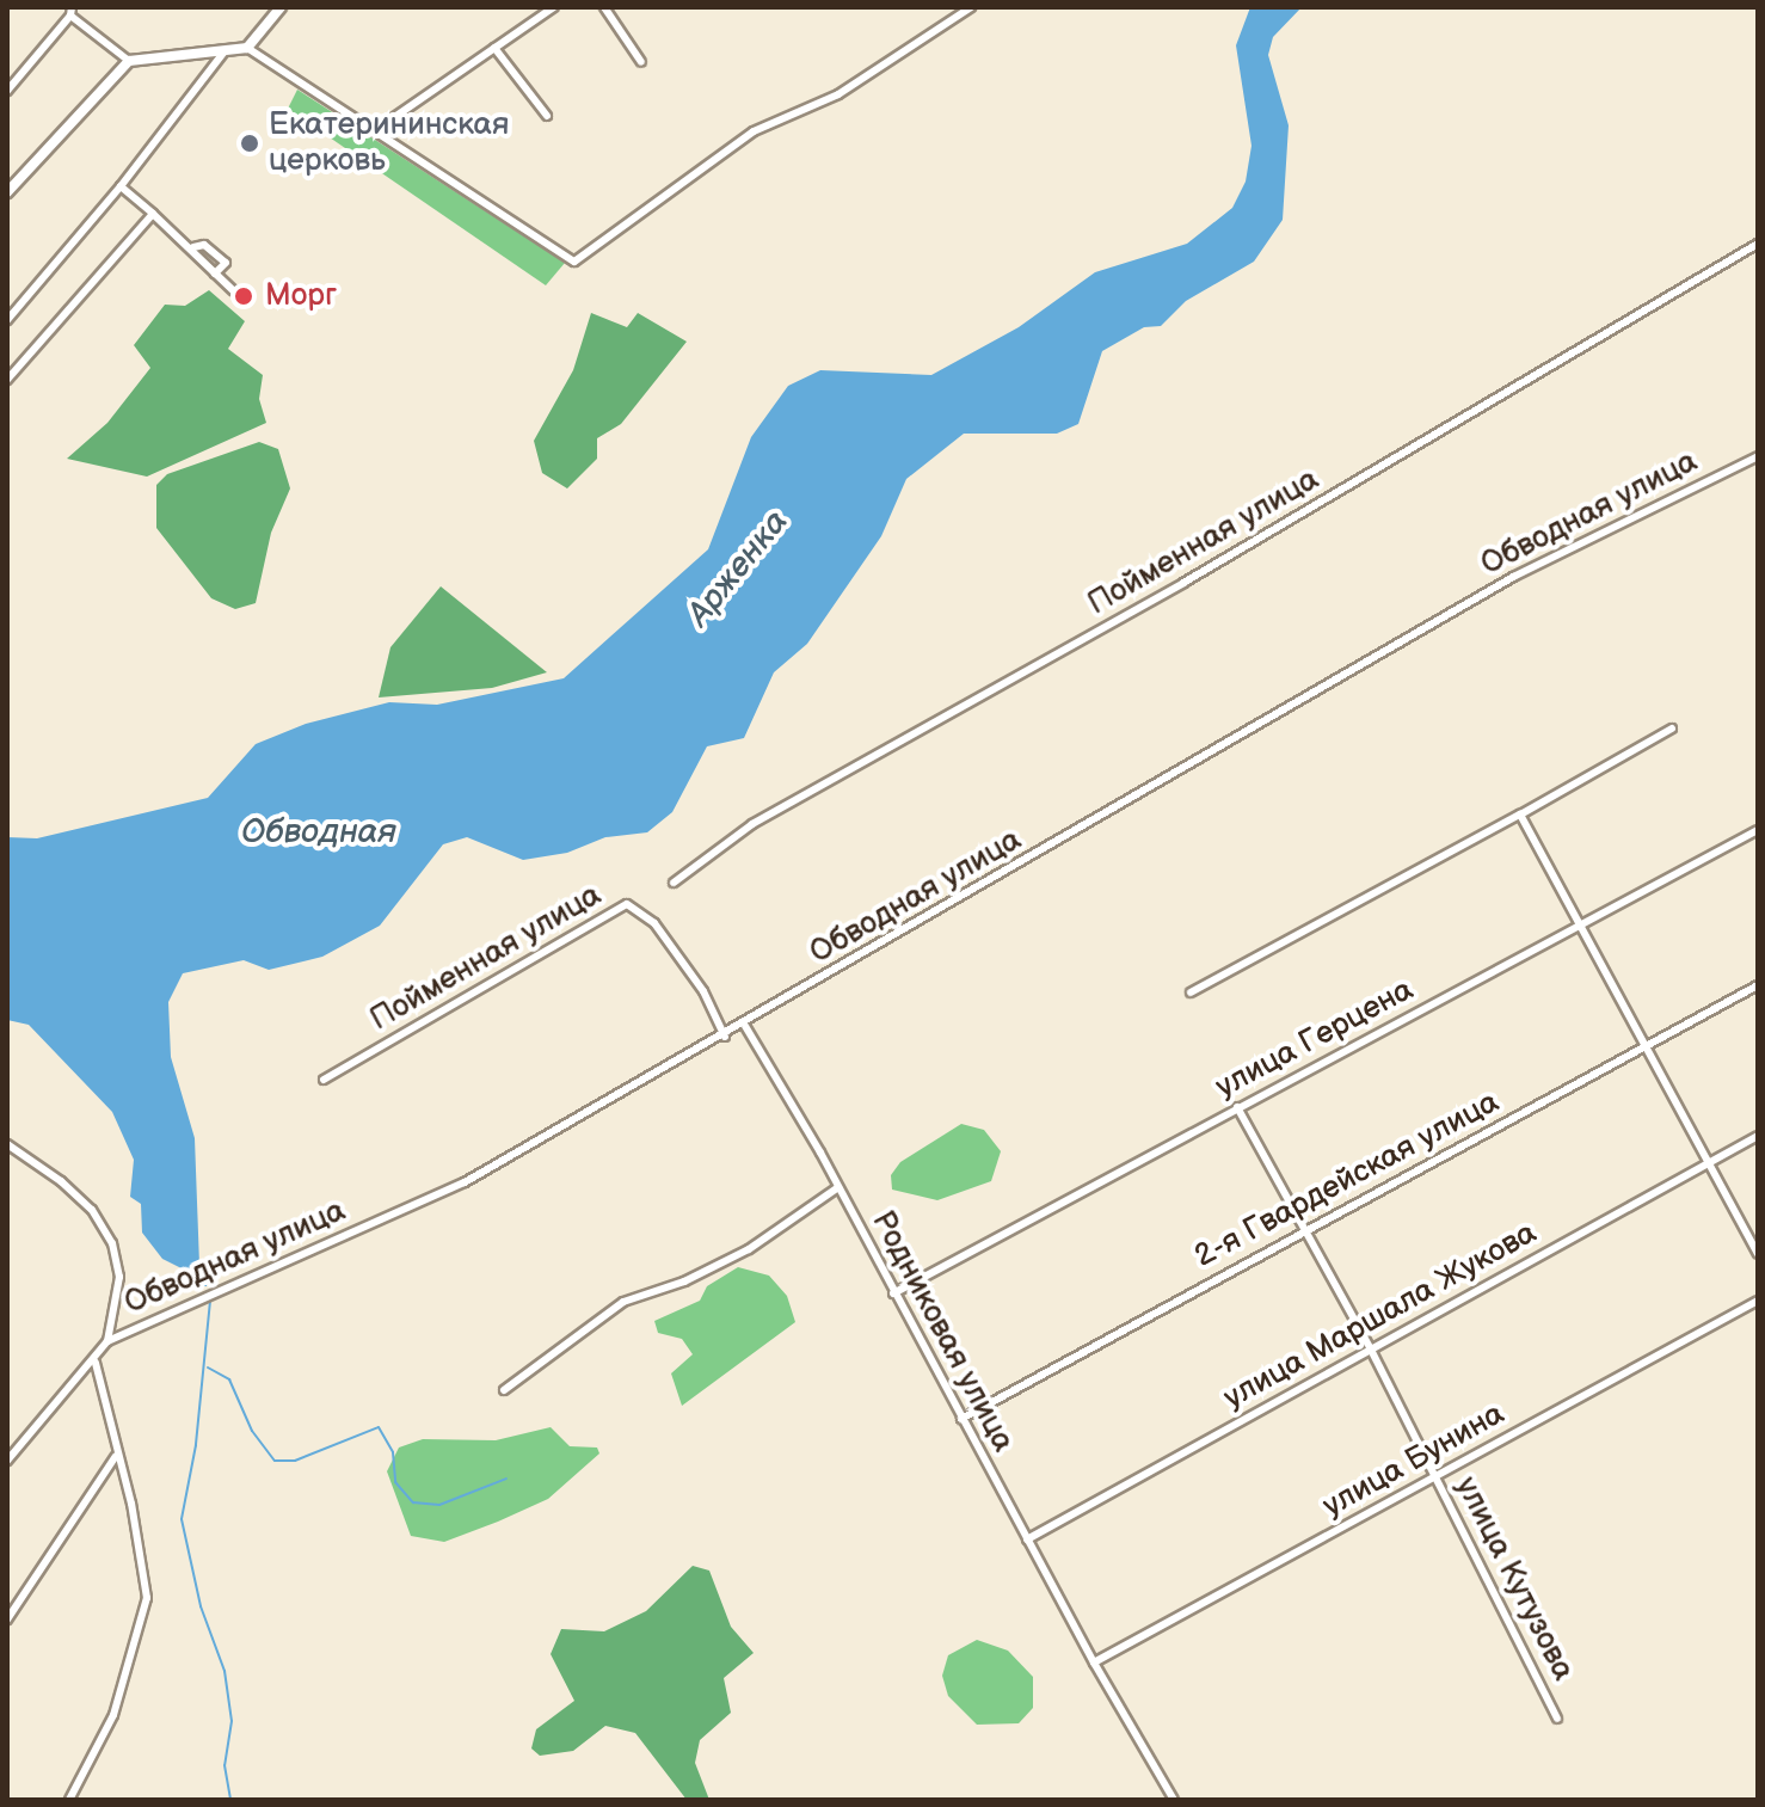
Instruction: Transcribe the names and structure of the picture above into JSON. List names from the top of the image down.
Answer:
{
  "streets": {
    "street": [
      "Обводная улица",
      "Пойменная улица",
      "улица Герцена",
      "2-я Гвардейская улица",
      "улица Маршала Жукова",
      "Родниковая улица",
      "улица Бунина",
      "улица Кутузова"
    ]
  },
  "crossings": [
    ["Обводная улица", "Пойменная улица"],
    ["Обводная улица", "Родниковая улица"],
    ["улица Герцена", "Родниковая улица"],
    ["улица Герцена", "улица Кутузова"],
    ["2-я Гвардейская улица", "Родниковая улица"],
    ["2-я Гвардейская улица", "улица Кутузова"],
    ["улица Маршала Жукова", "Родниковая улица"],
    ["улица Маршала Жукова", "улица Кутузова"],
    ["Родниковая улица", "улица Бунина"],
    ["улица Бунина", "улица Кутузова"]
  ],
  "water": ["Арженка", "Обводная"],
  "places": ["Екатерининская церковь", "Морг"]
}
